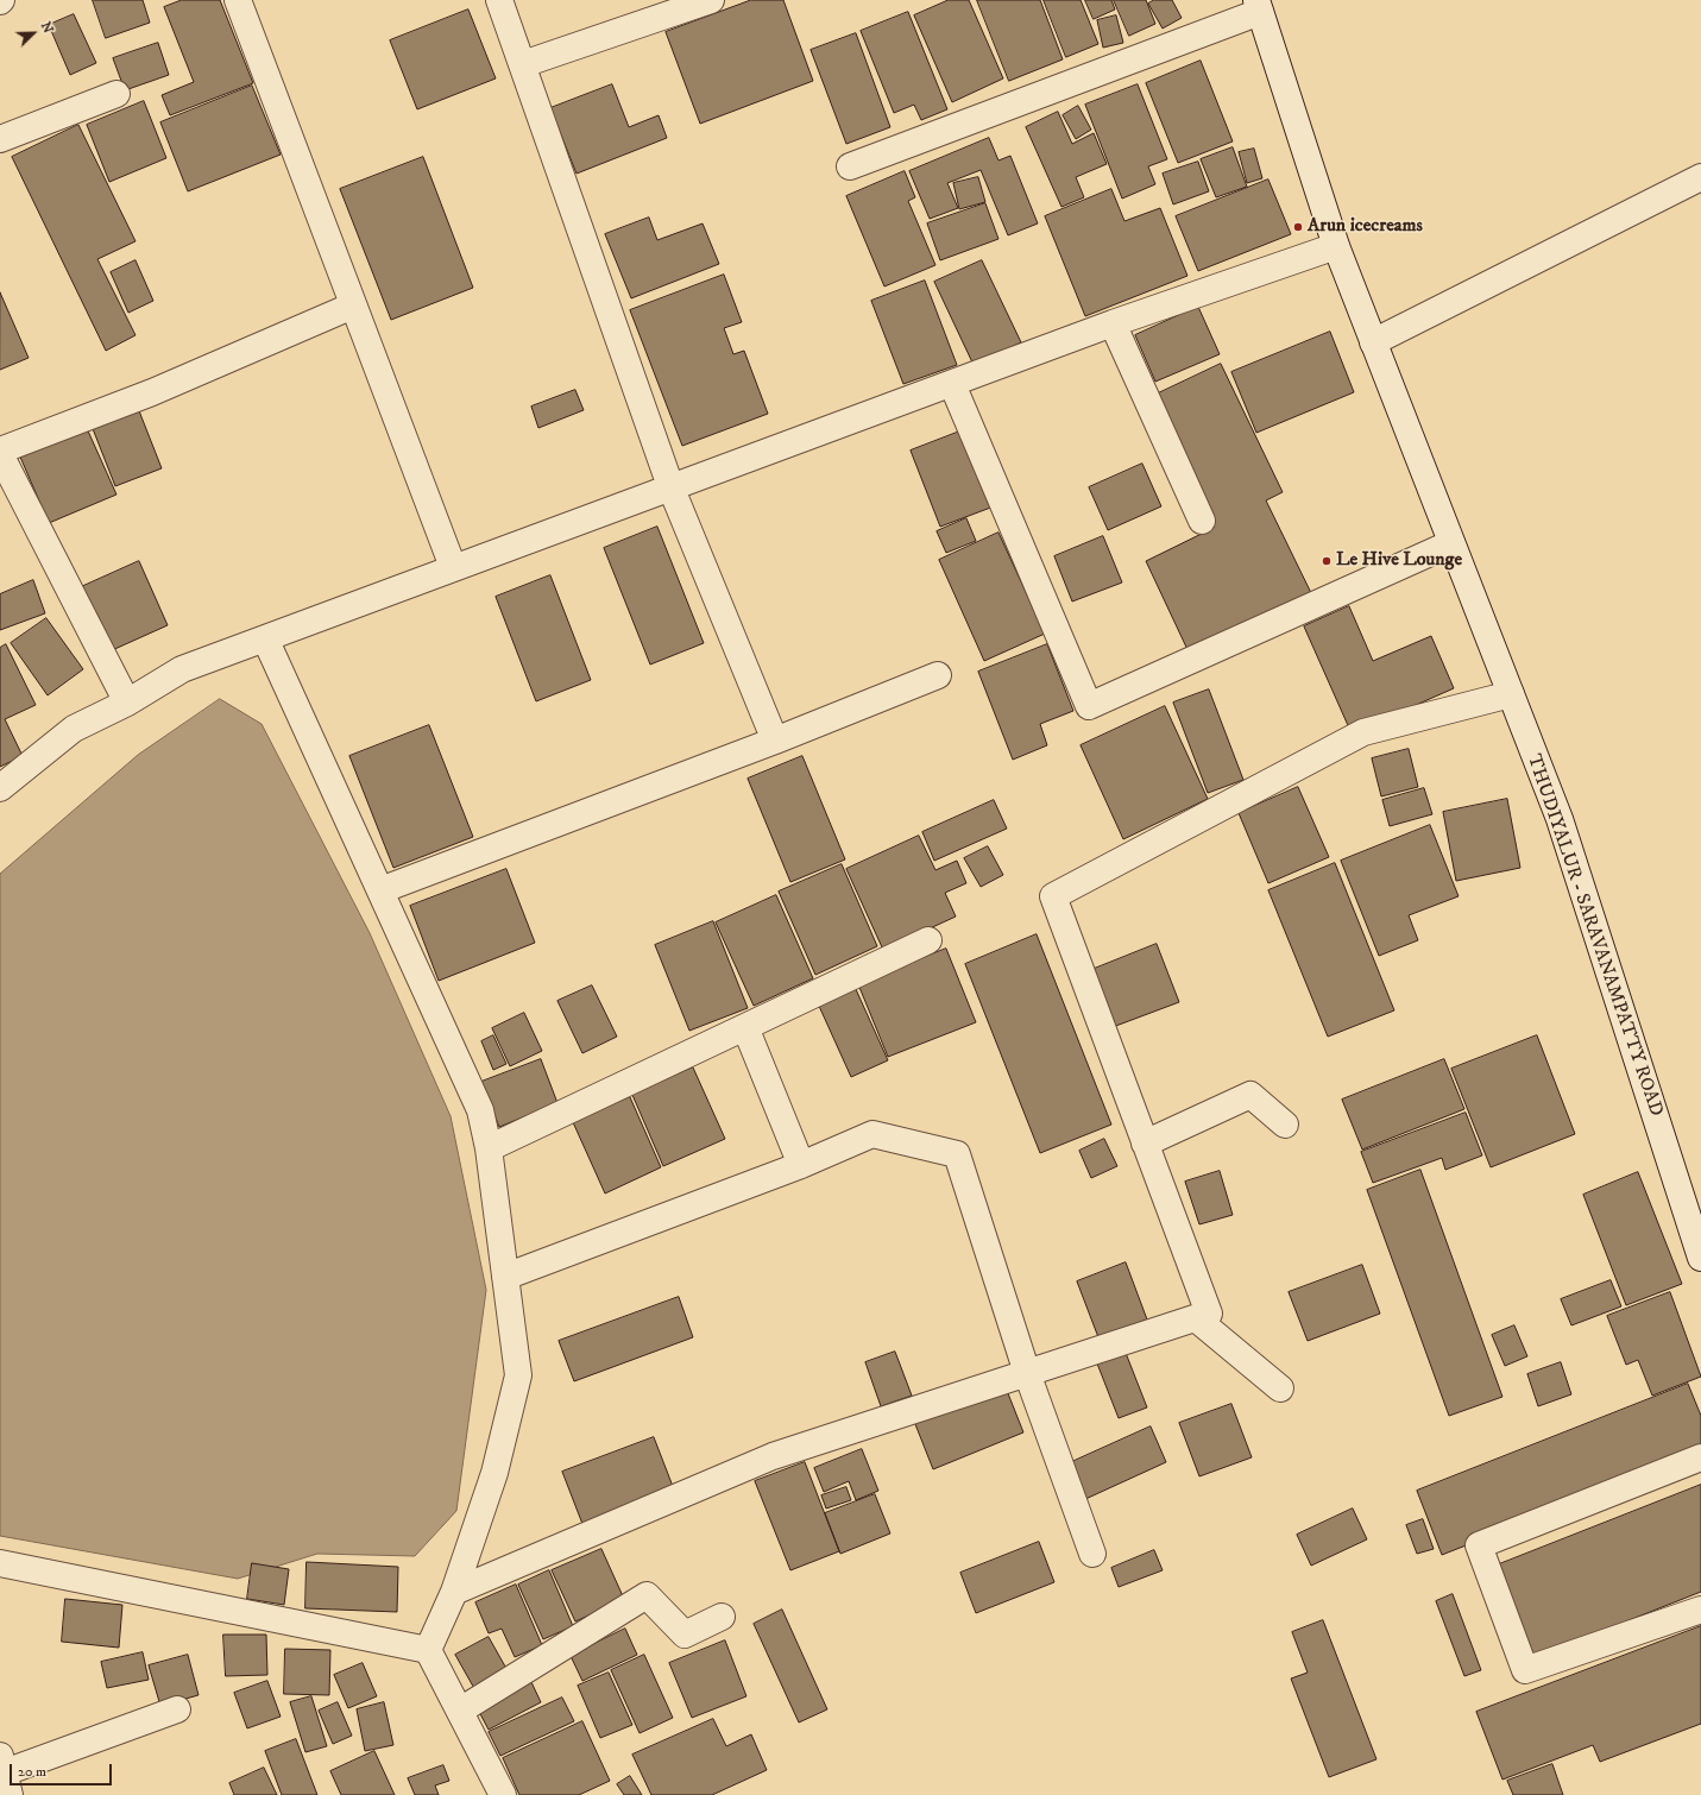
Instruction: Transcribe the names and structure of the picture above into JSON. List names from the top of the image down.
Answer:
{
  "streets": {
    "street": ["THUDIYALUR - SARAVANAMPATTY ROAD"]
  },
  "places": ["Arun icecreams", "Le Hive Lounge"],
  "scale_bar": "20 m",
  "north": "top right"
}
